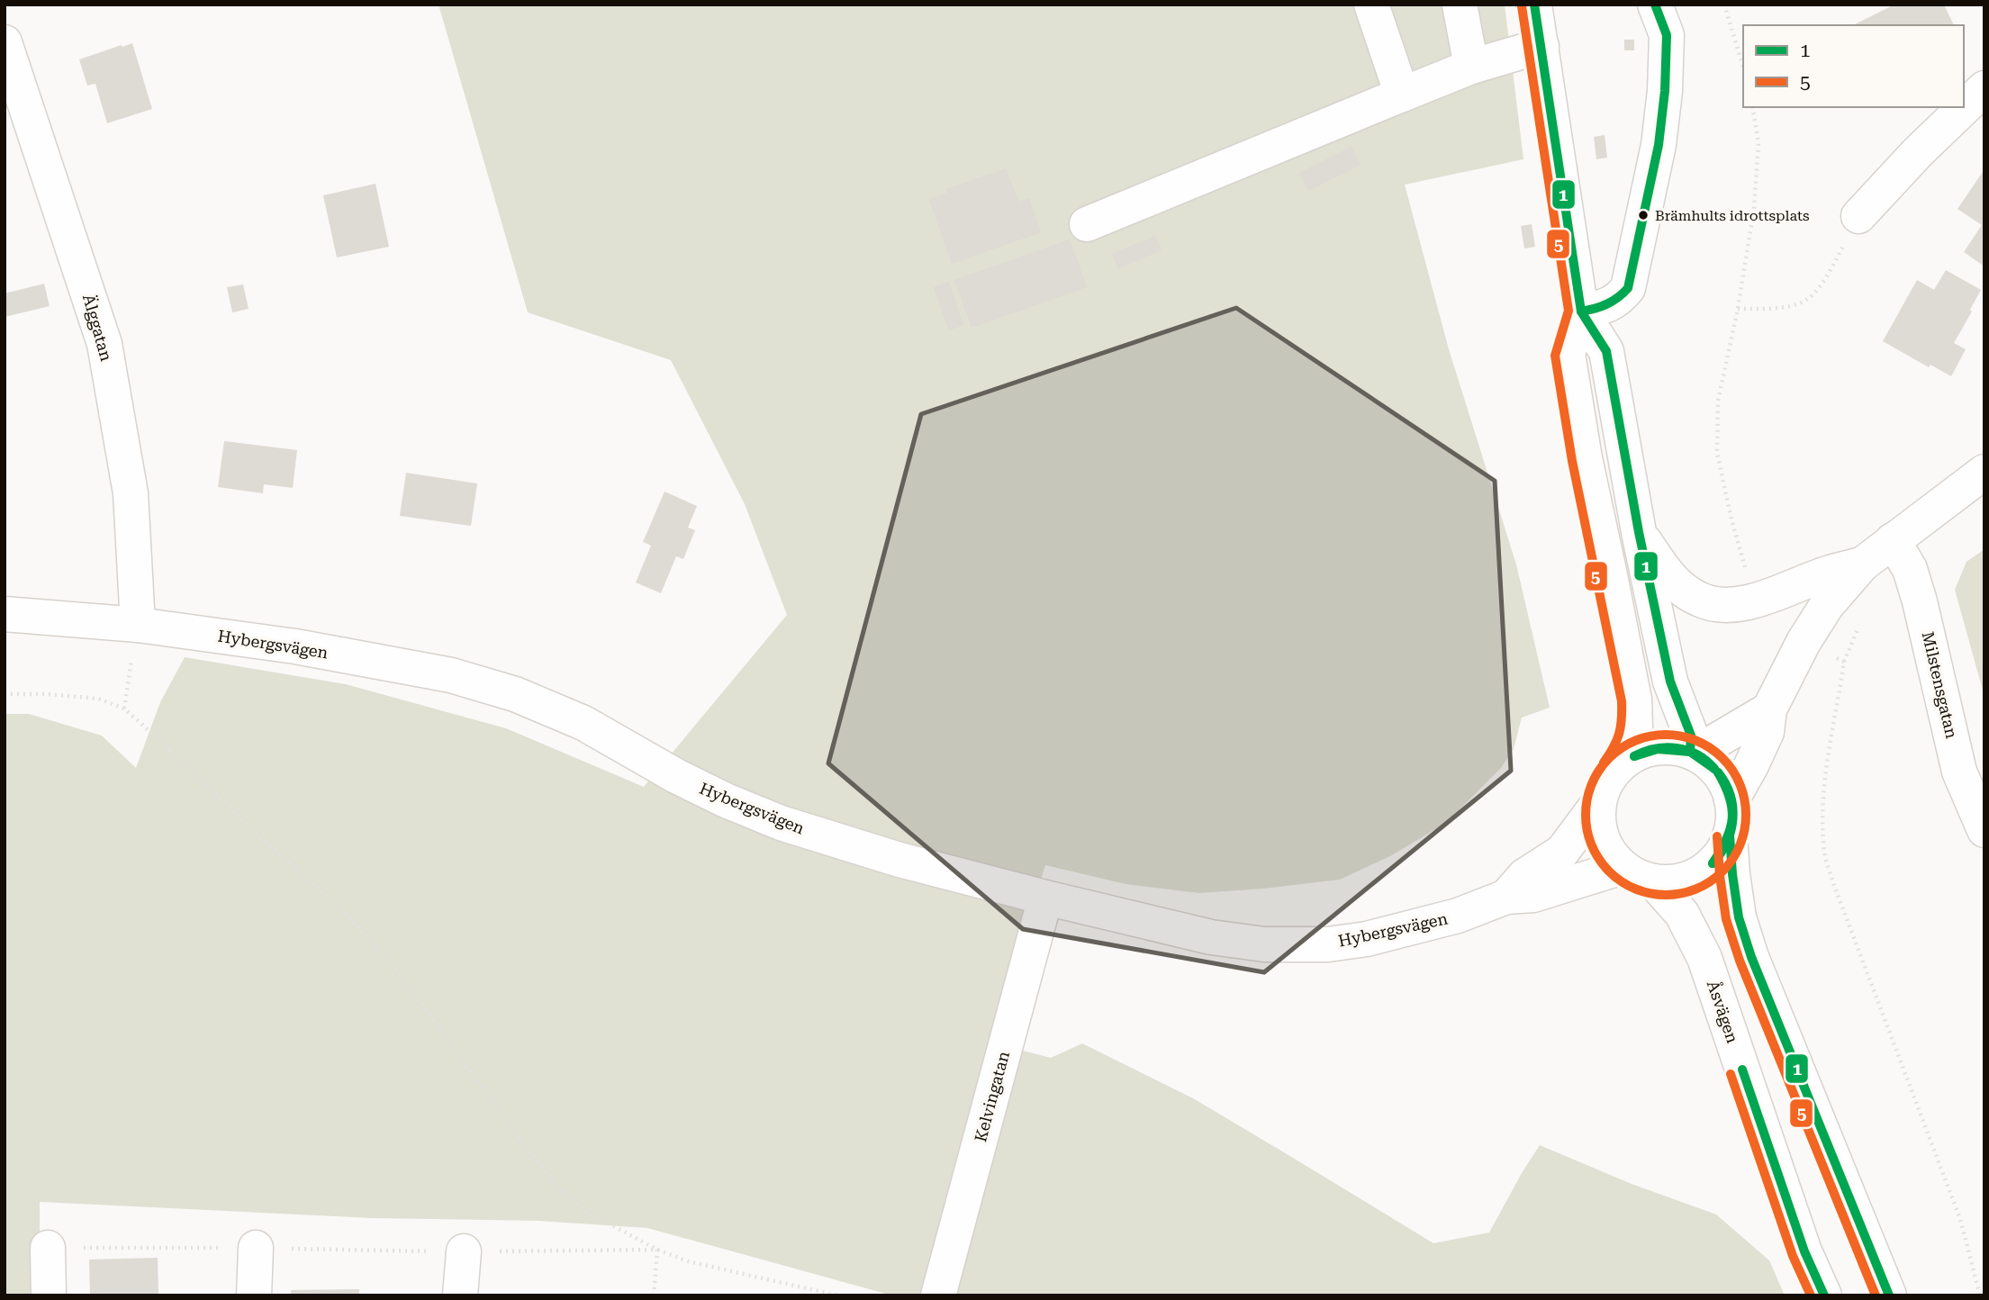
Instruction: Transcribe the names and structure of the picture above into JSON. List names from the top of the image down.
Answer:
{
  "streets": {
    "street": [
      "Älggatan",
      "Hybergsvägen",
      "Milstensgatan",
      "Åsvägen",
      "Kelvingatan"
    ]
  },
  "crossings": [
    ["Älggatan", "Hybergsvägen"],
    ["Hybergsvägen", "Åsvägen"],
    ["Hybergsvägen", "Kelvingatan"]
  ],
  "places": ["Brämhults idrottsplats"],
  "lines": ["transit line 1", "transit line 5"],
  "legend": ["1", "5"]
}
